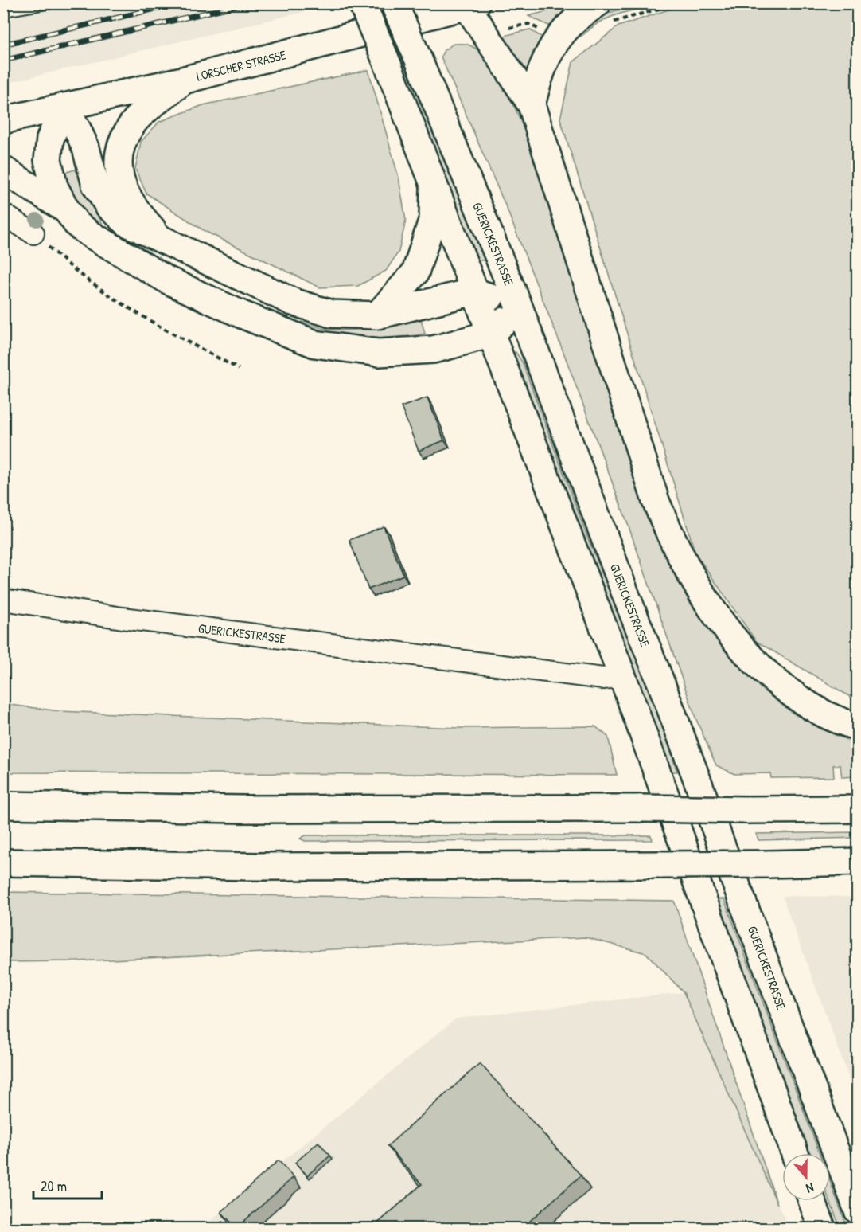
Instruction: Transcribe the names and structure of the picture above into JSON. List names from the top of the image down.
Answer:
{
  "streets": {
    "main road": ["LORSCHER STRASSE", "GUERICKESTRASSE"]
  },
  "scale_bar": "20 m",
  "north": "bottom"
}
